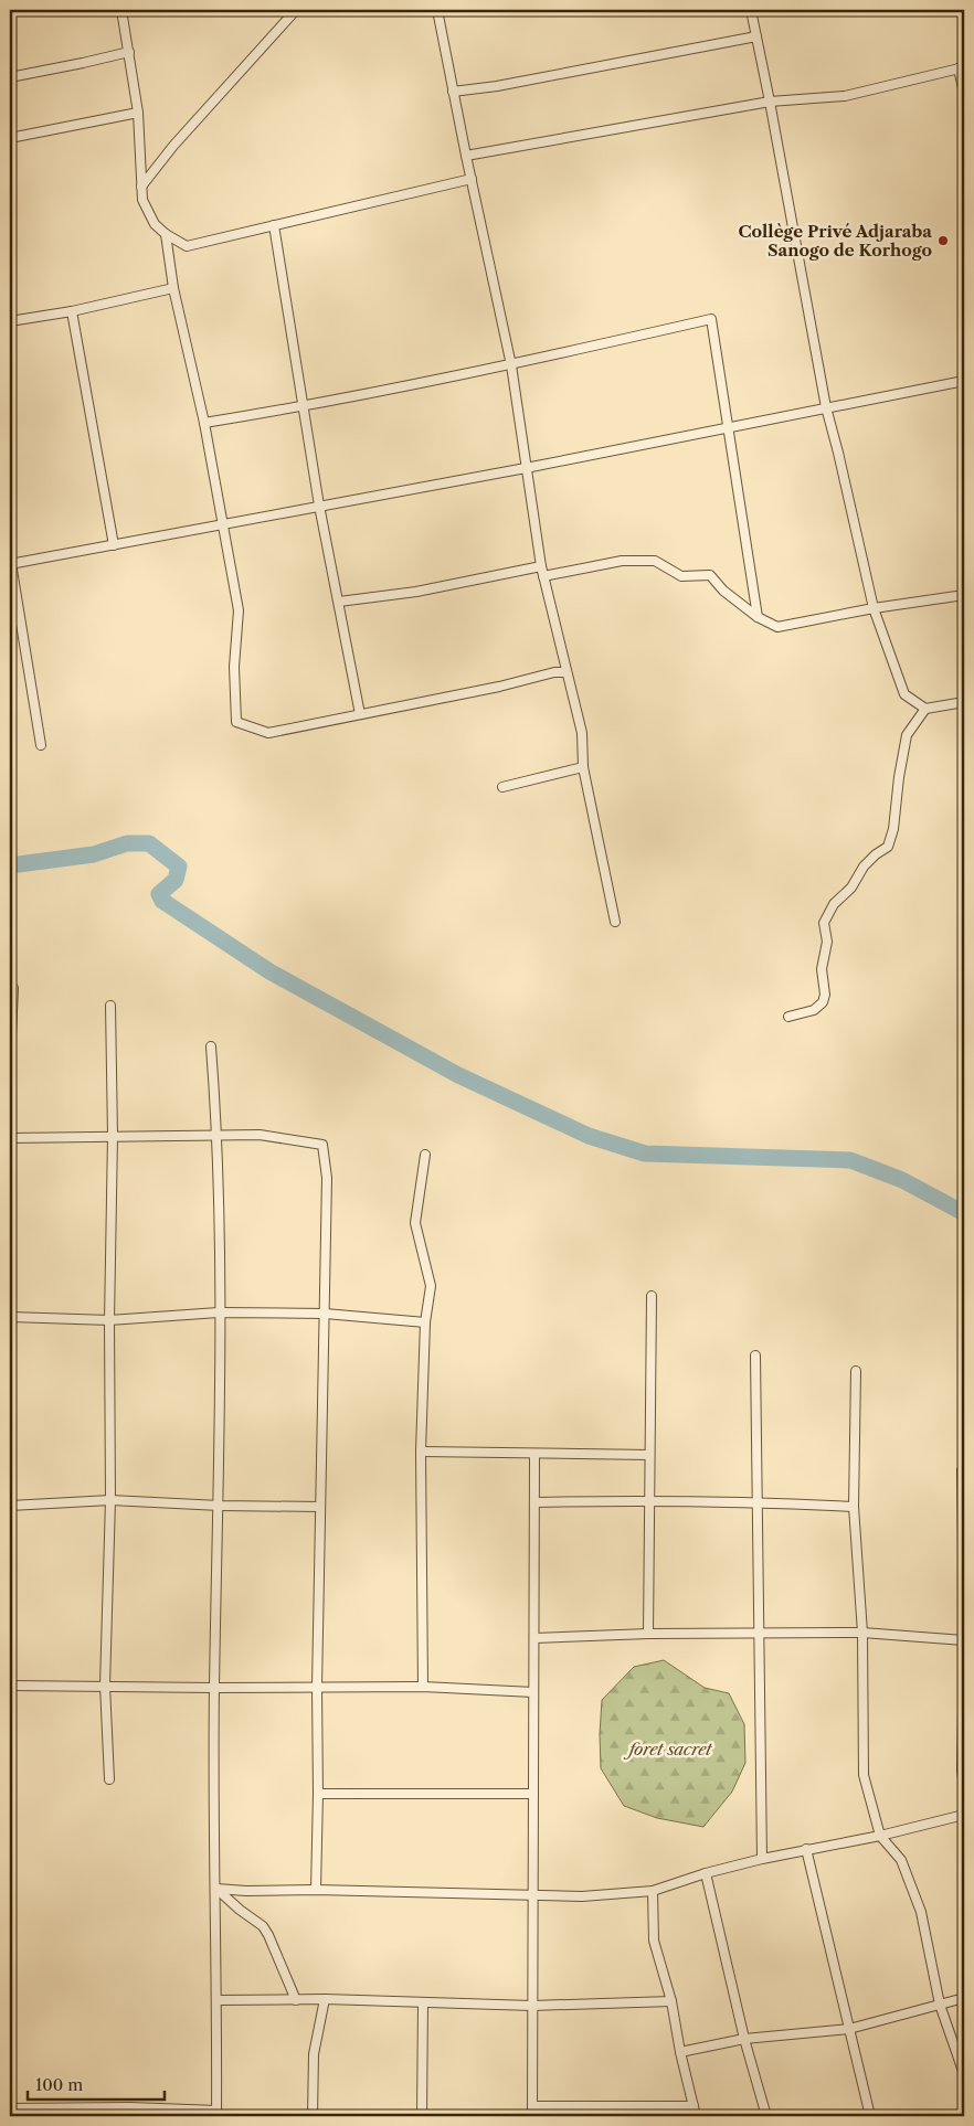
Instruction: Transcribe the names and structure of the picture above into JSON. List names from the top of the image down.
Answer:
{
  "parks": ["foret sacret"],
  "places": ["Collège Privé Adjaraba Sanogo de Korhogo"],
  "scale_bar": "100 m"
}
